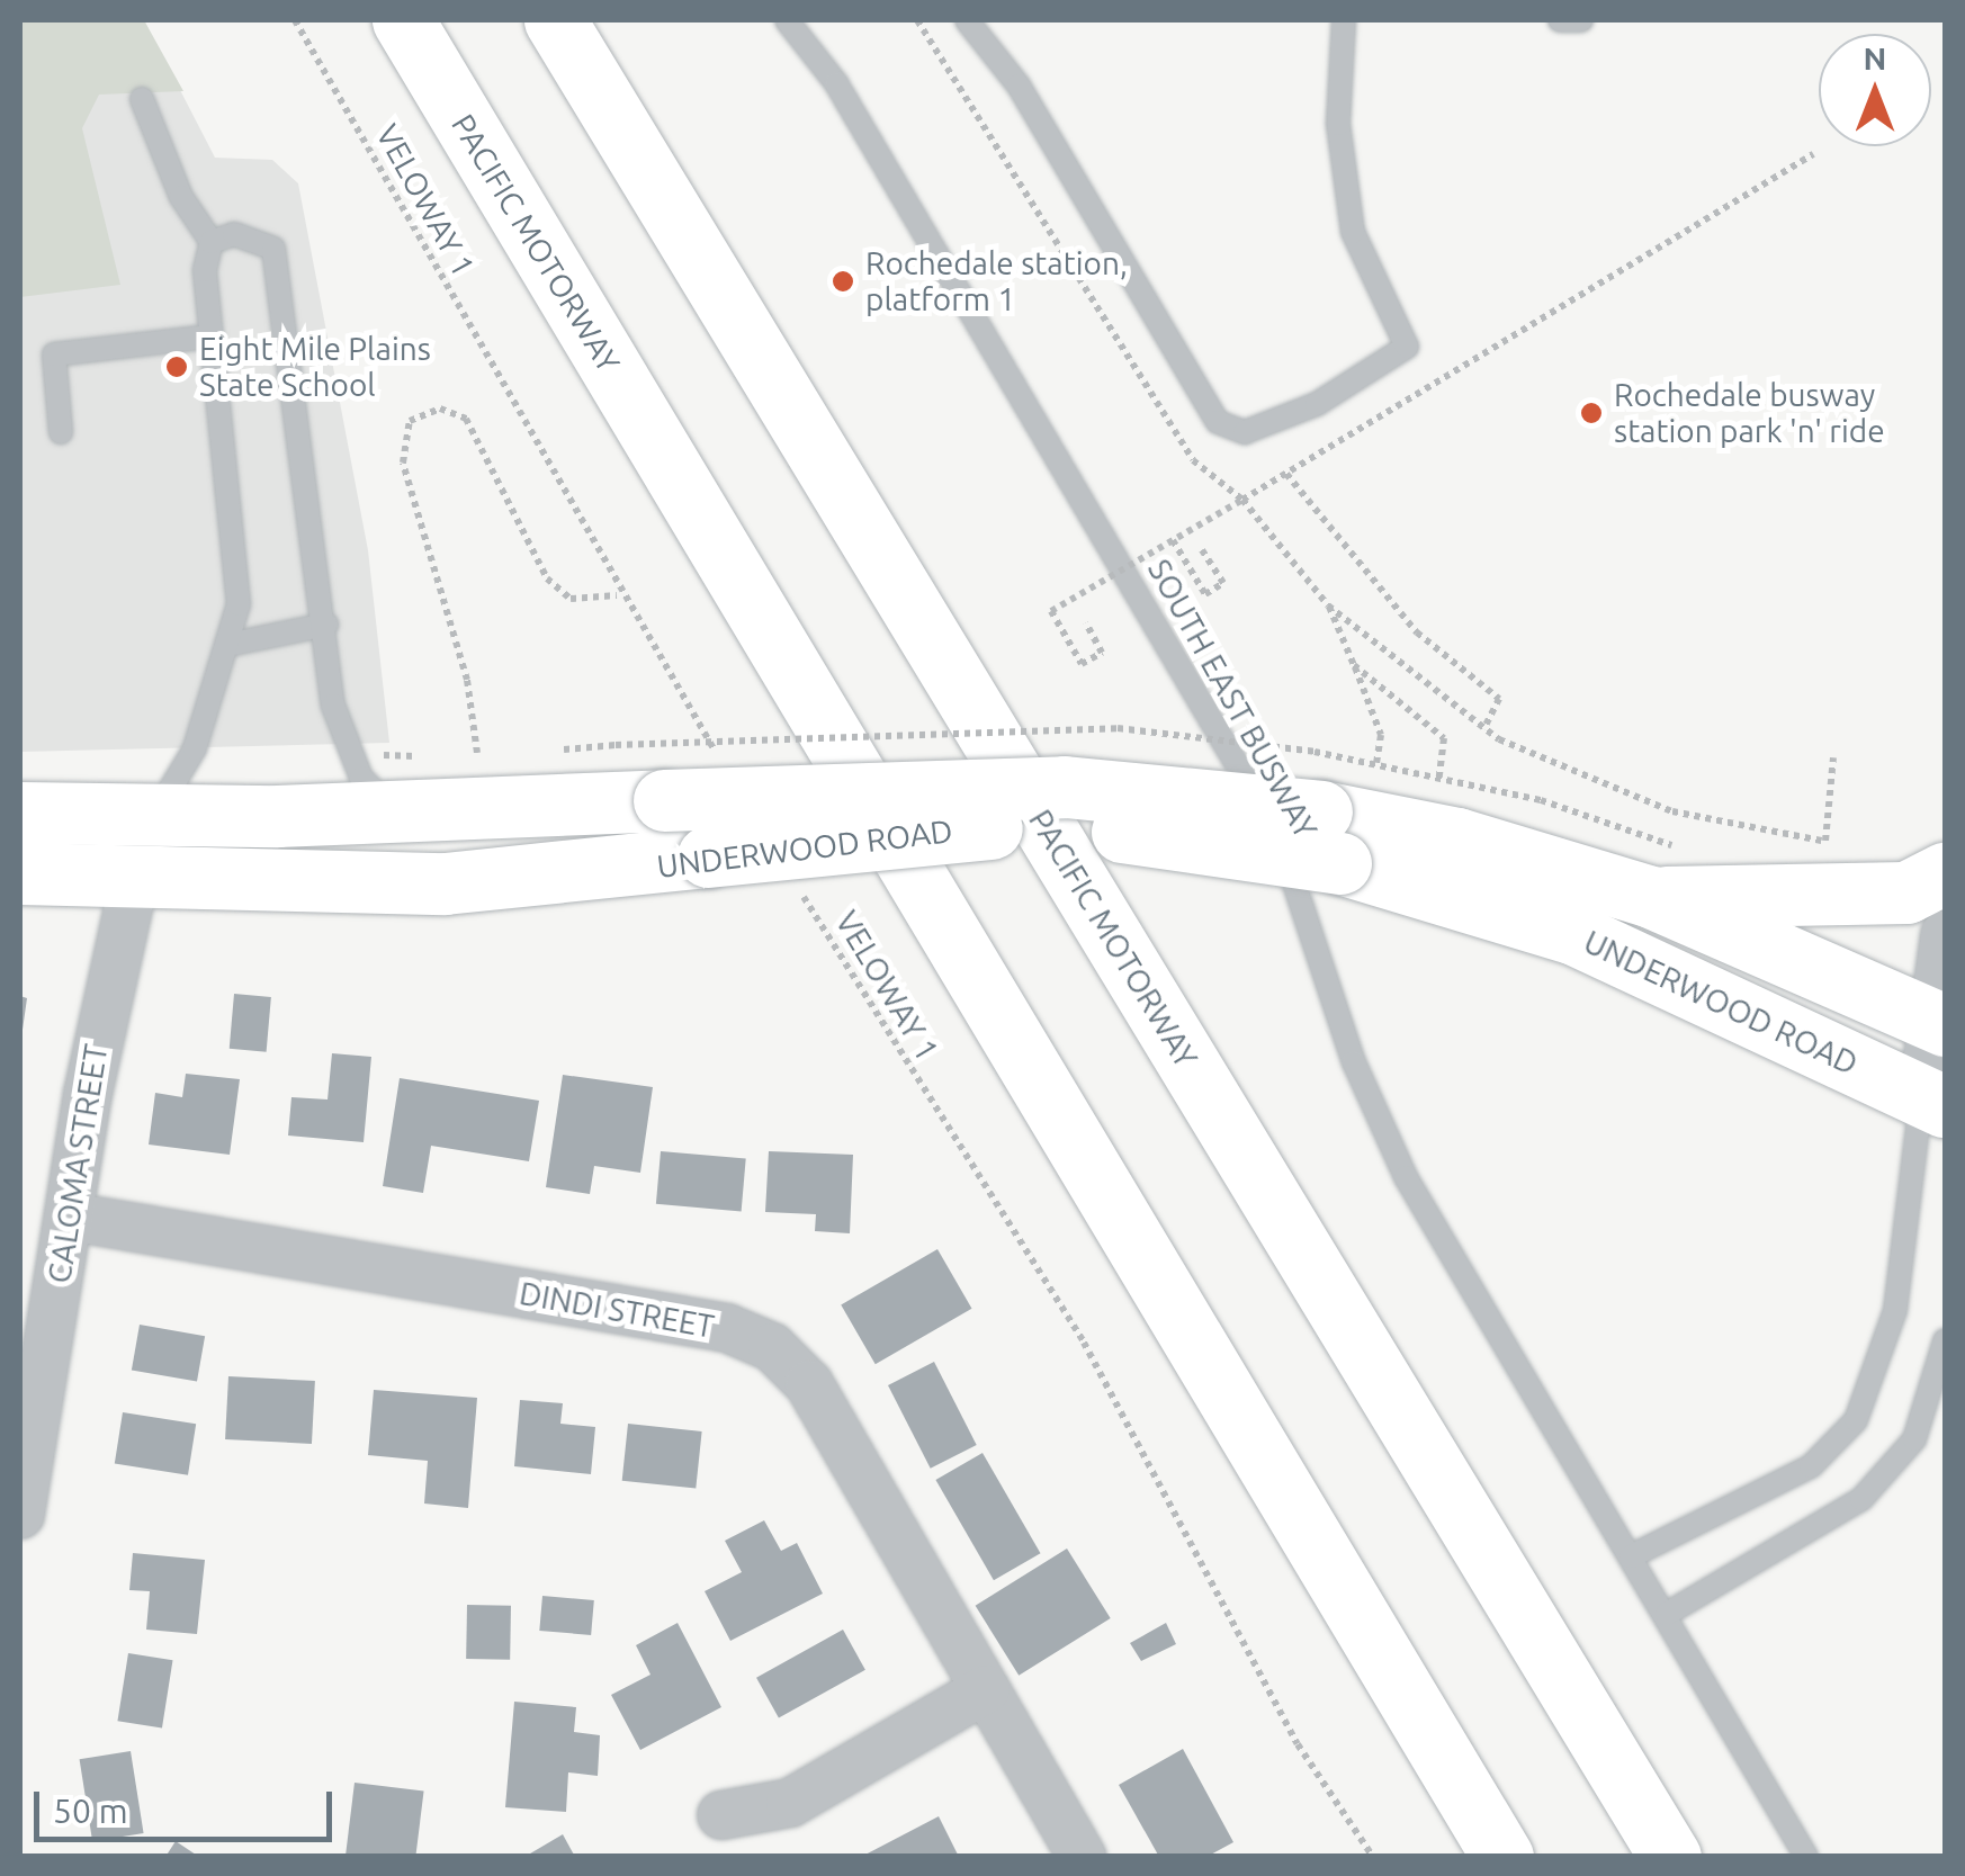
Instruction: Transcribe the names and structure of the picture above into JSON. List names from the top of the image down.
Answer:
{
  "streets": {
    "main road": ["PACIFIC MOTORWAY", "UNDERWOOD ROAD"],
    "street": ["CALOMA STREET", "DINDI STREET"],
    "lane": ["SOUTH EAST BUSWAY"],
    "path": ["VELOWAY 1"]
  },
  "crossings": [
    ["UNDERWOOD ROAD", "CALOMA STREET"],
    ["CALOMA STREET", "DINDI STREET"]
  ],
  "places": ["Rochedale station, platform 1", "Eight Mile Plains State School", "Rochedale busway station park 'n' ride"],
  "scale_bar": "50 m",
  "north": "top"
}
